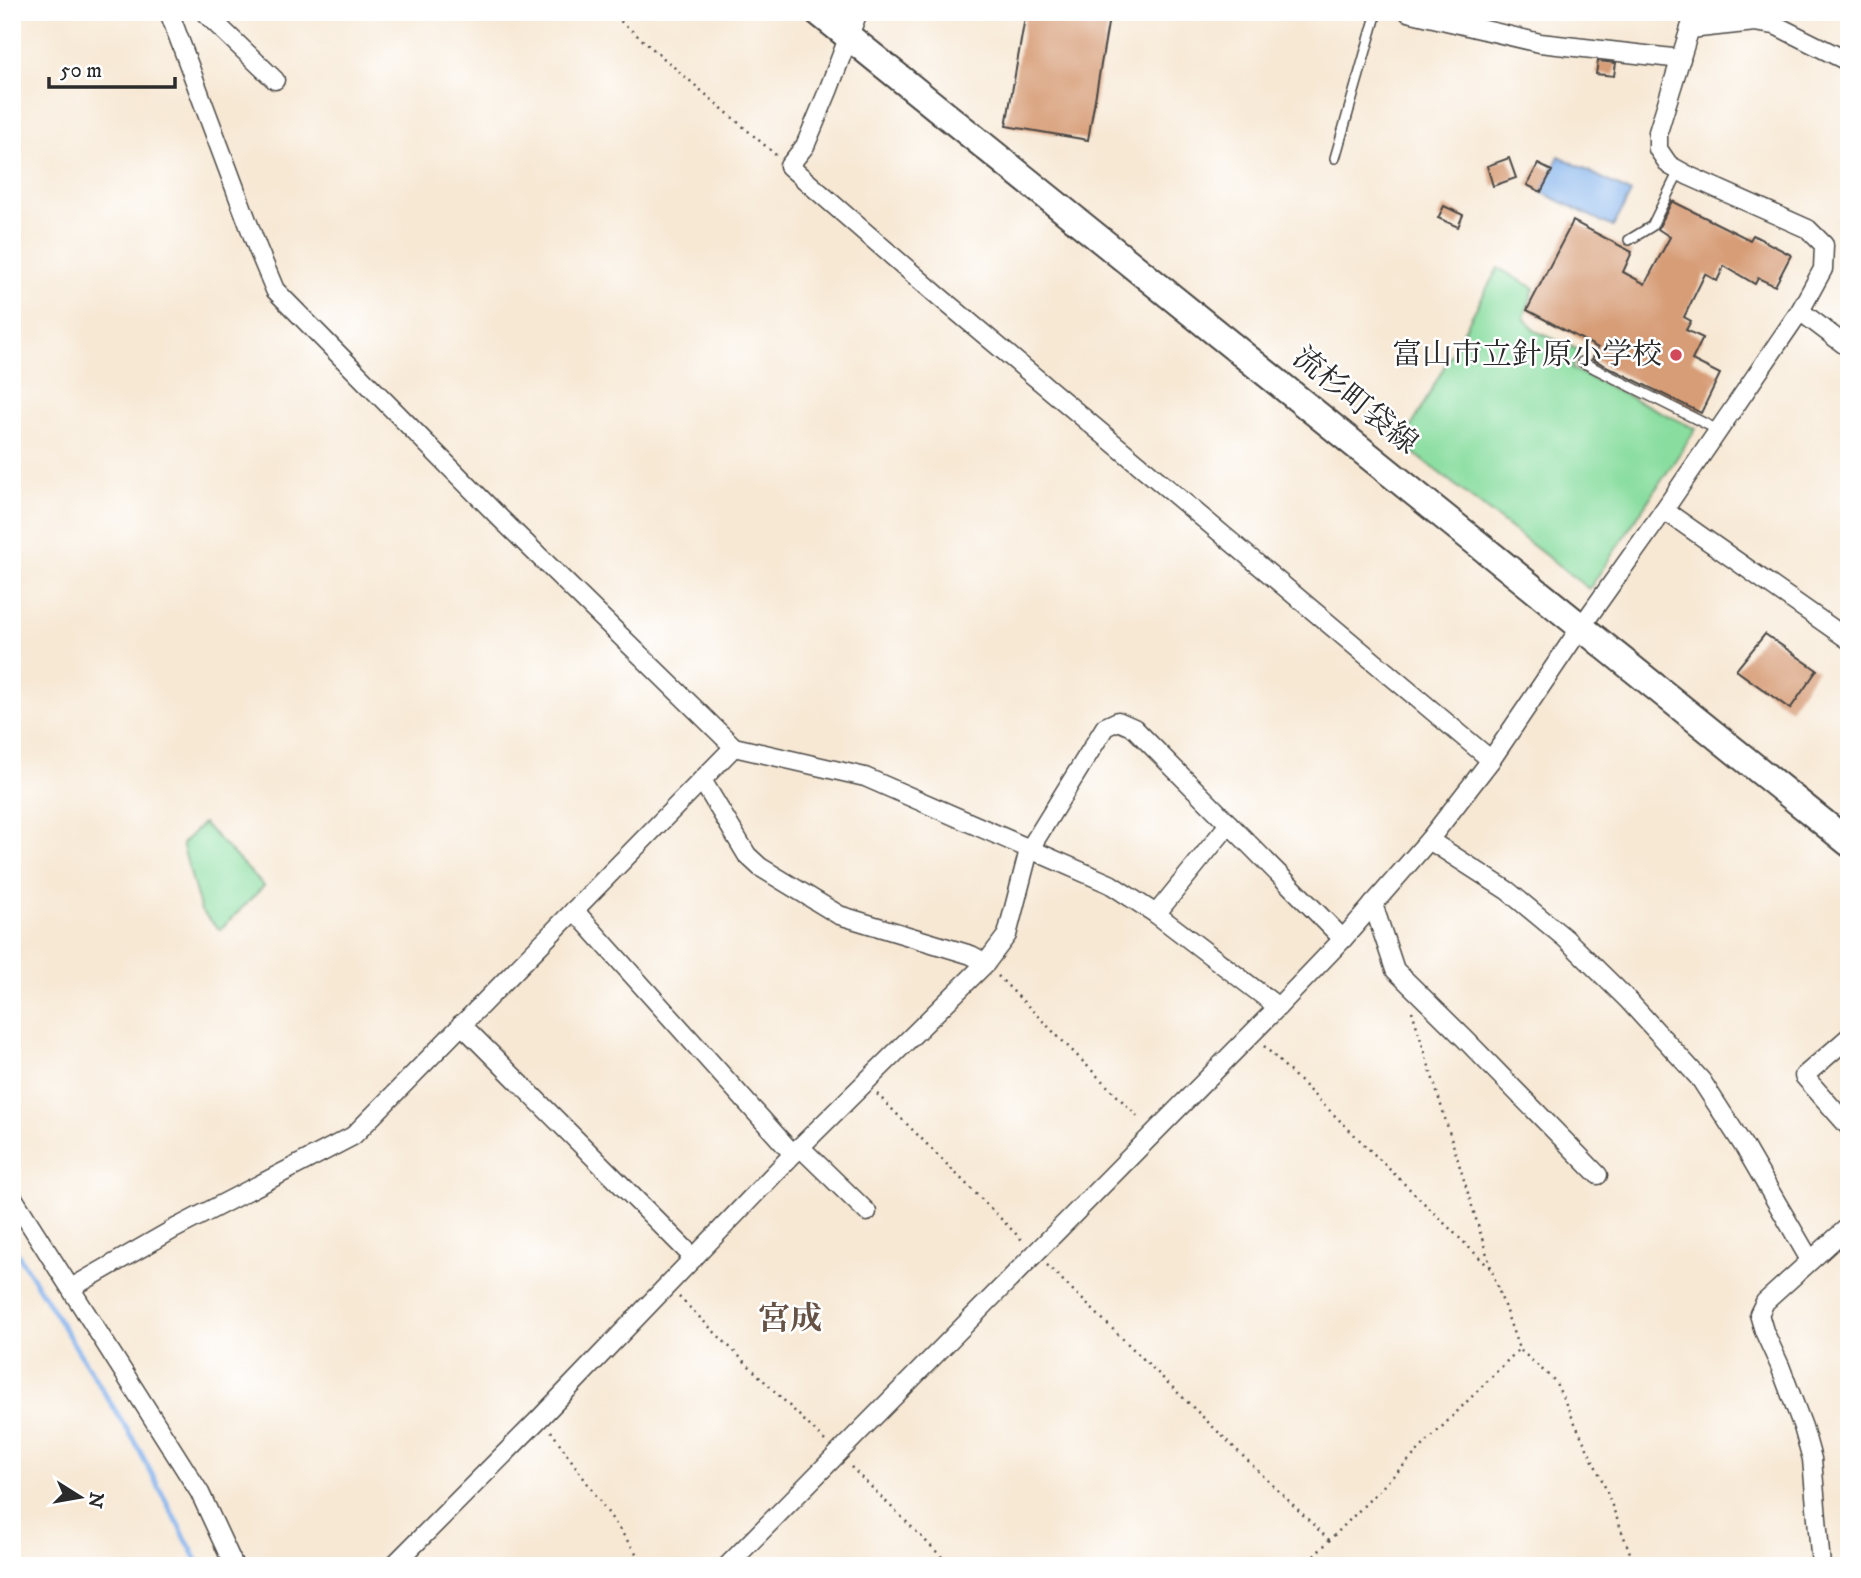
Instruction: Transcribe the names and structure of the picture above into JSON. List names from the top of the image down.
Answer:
{
  "streets": {
    "main road": ["流杉町袋線"]
  },
  "districts": ["宮成"],
  "places": ["富山市立針原小学校"],
  "scale_bar": "50 m",
  "north": "right"
}
